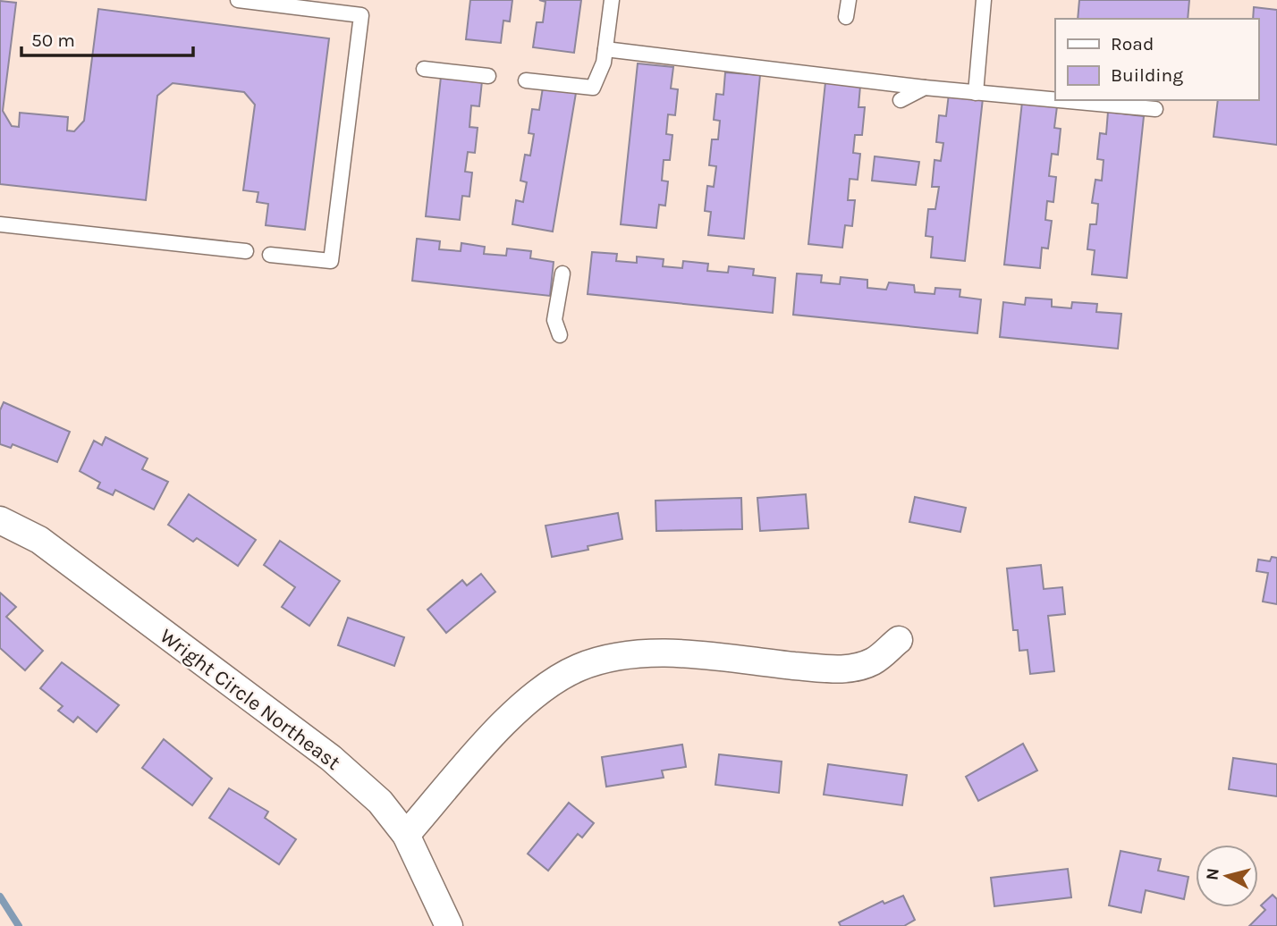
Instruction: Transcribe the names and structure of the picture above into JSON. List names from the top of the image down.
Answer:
{
  "streets": {
    "street": ["Wright Circle Northeast"]
  },
  "legend": ["Road", "Building"],
  "scale_bar": "50 m",
  "north": "left"
}
